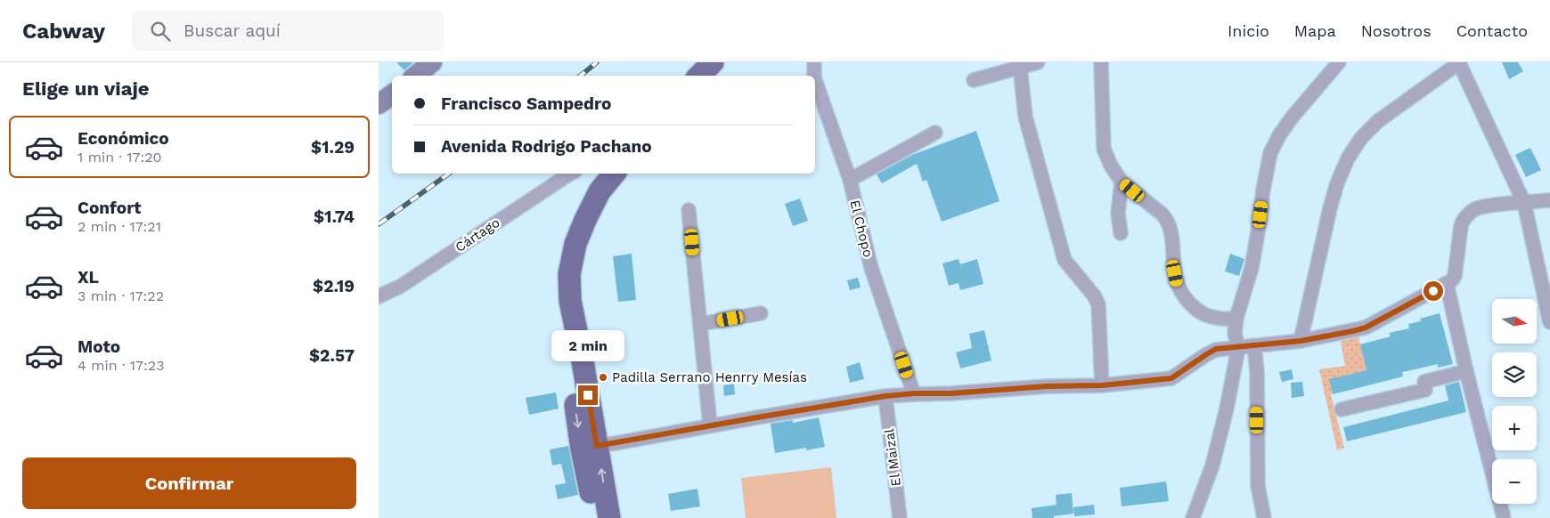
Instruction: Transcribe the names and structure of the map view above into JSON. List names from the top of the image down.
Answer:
{
  "streets": {
    "street": ["El Chopo", "Cártago", "El Maizal"]
  },
  "places": ["Padilla Serrano Henrry Mesías"],
  "north": "right",
  "page": {
    "header": "Cabway",
    "search": "Buscar aquí",
    "nav": [
      "Inicio",
      "Mapa",
      "Nosotros",
      "Contacto"
    ],
    "heading": "Elige un viaje",
    "banner": ["Francisco Sampedro", "Avenida Rodrigo Pachano"],
    "list": [
      {
        "name": "Económico",
        "note": "1 min · 17:20",
        "value": "$1.29"
      },
      {
        "name": "Confort",
        "note": "2 min · 17:21",
        "value": "$1.74"
      },
      {
        "name": "XL",
        "note": "3 min · 17:22",
        "value": "$2.19"
      },
      {
        "name": "Moto",
        "note": "4 min · 17:23",
        "value": "$2.57"
      }
    ],
    "map_buttons": ["+", "−"],
    "bubble": "2 min",
    "buttons": "Confirmar"
  }
}
